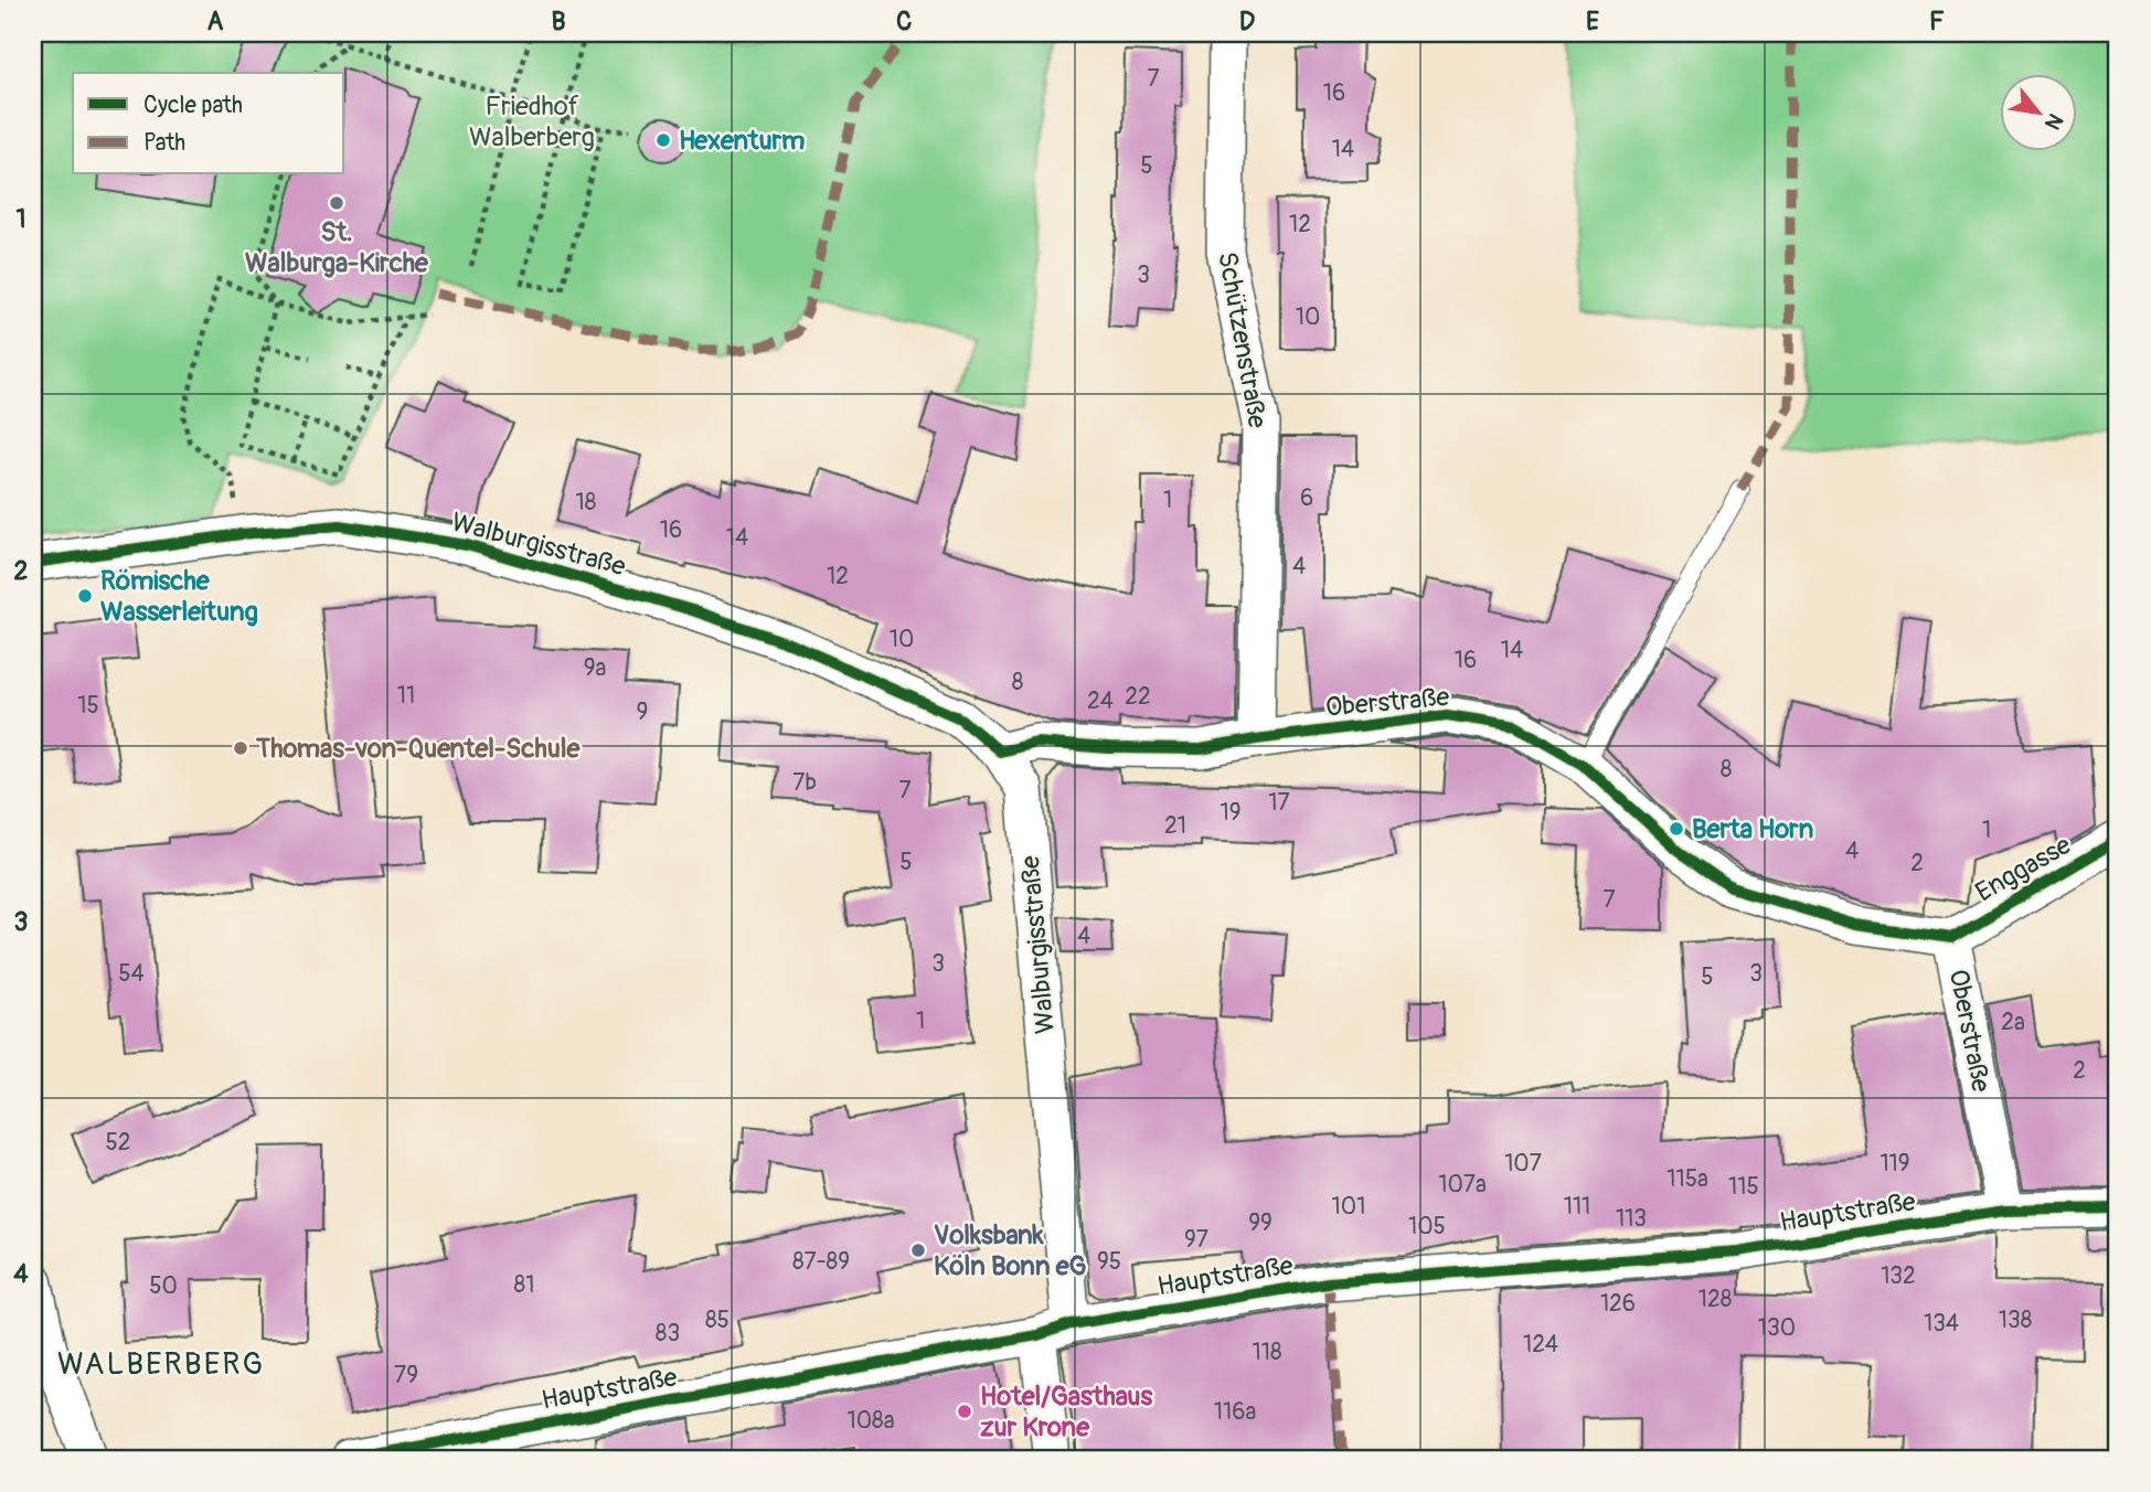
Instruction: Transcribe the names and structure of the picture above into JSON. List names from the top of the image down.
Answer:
{
  "streets": {
    "street": [
      "Schützenstraße",
      "Walburgisstraße",
      "Oberstraße",
      "Enggasse",
      "Hauptstraße"
    ]
  },
  "crossings": [
    ["Schützenstraße", "Oberstraße"],
    ["Walburgisstraße", "Oberstraße"],
    ["Walburgisstraße", "Hauptstraße"],
    ["Oberstraße", "Enggasse"],
    ["Oberstraße", "Hauptstraße"]
  ],
  "districts": ["WALBERBERG"],
  "parks": ["Friedhof Walberberg"],
  "places": [
    "Hexenturm",
    "St. Walburga-Kirche",
    "Römische Wasserleitung",
    "Thomas-von-Quentel-Schule",
    "Berta Horn",
    "Volksbank Köln Bonn eG",
    "Hotel/Gasthaus zur Krone"
  ],
  "house_numbers": [
    "7",
    "16",
    "14",
    "5",
    "12",
    "3",
    "10",
    "6",
    "1",
    "18",
    "16",
    "14",
    "4",
    "12",
    "10",
    "14",
    "16",
    "9a",
    "8",
    "11",
    "22",
    "24",
    "15",
    "9",
    "8",
    "7b",
    "7",
    "17",
    "19",
    "21",
    "1",
    "4",
    "5",
    "2",
    "7",
    "4",
    "3",
    "54",
    "3",
    "5",
    "1",
    "2a",
    "2",
    "52",
    "107",
    "119",
    "115a",
    "107a",
    "115",
    "101",
    "111",
    "113",
    "99",
    "105",
    "97",
    "87-89",
    "95",
    "132",
    "81",
    "50",
    "128",
    "126",
    "85",
    "138",
    "134",
    "130",
    "83",
    "124",
    "118",
    "79",
    "116a",
    "108a"
  ],
  "legend": ["Cycle path", "Path"],
  "north": "bottom right",
  "grid": {
    "columns": [
      "A",
      "B",
      "C",
      "D",
      "E",
      "F"
    ],
    "rows": [
      "1",
      "2",
      "3",
      "4"
    ]
  }
}
